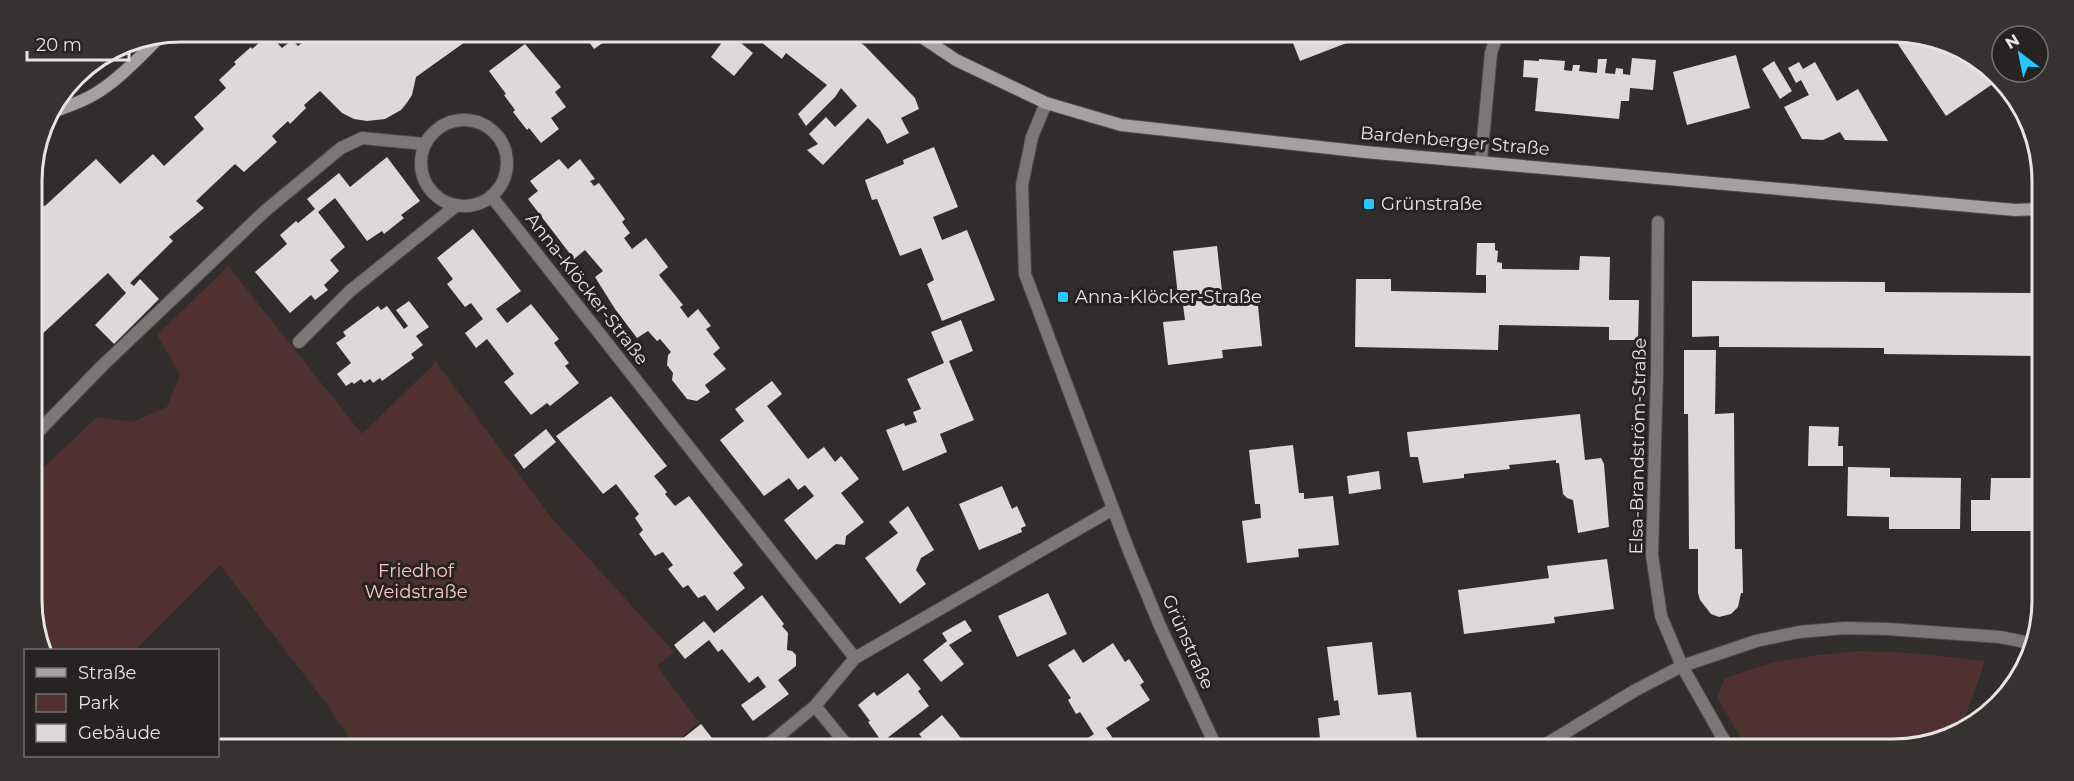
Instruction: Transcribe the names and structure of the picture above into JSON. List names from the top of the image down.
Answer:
{
  "streets": {
    "main road": ["Bardenberger Straße"],
    "street": ["Anna-Klöcker-Straße", "Elsa-Brandström-Straße", "Grünstraße"]
  },
  "crossings": [
    ["Bardenberger Straße", "Grünstraße"]
  ],
  "parks": ["Friedhof Weidstraße"],
  "places": {
    "transit": ["Grünstraße", "Anna-Klöcker-Straße"]
  },
  "legend": ["Straße", "Park", "Gebäude"],
  "scale_bar": "20 m",
  "north": "top left"
}
